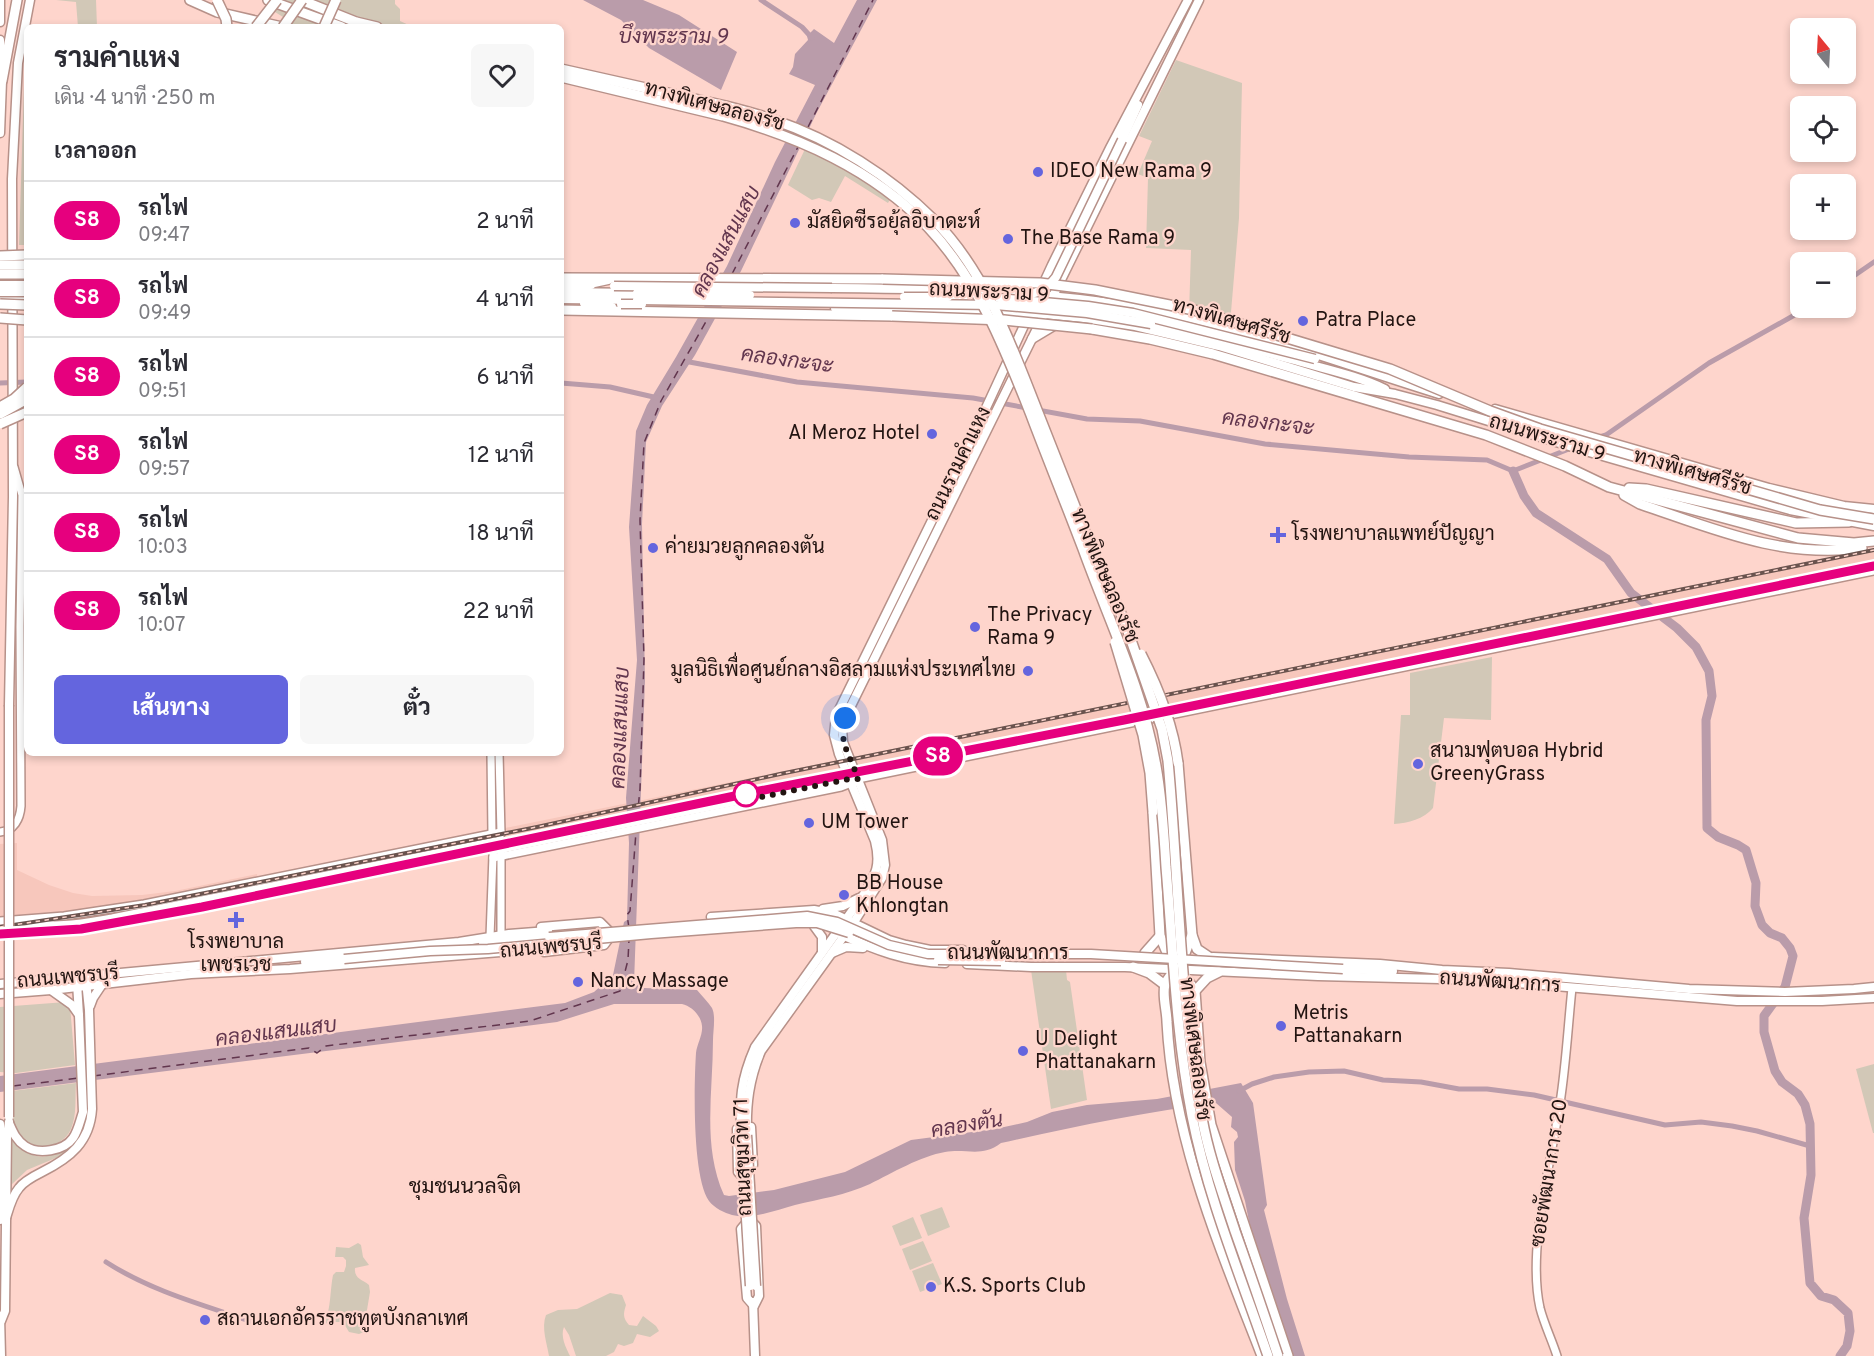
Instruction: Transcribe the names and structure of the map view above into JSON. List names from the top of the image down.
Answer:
{
  "streets": {
    "highway": ["ทางพิเศษฉลองรัช", "ทางพิเศษศรีรัช"],
    "main road": [
      "ถนนพระราม 9",
      "ถนนรามคำแหง",
      "ถนนเพชรบุรี",
      "ถนนพัฒนาการ",
      "ถนนสุขุมวิท 71"
    ],
    "street": ["ซอยพัฒนาการ 20"]
  },
  "crossings": [
    ["ถนนพระราม 9", "ถนนรามคำแหง"],
    ["ถนนรามคำแหง", "ถนนเพชรบุรี"],
    ["ถนนรามคำแหง", "ถนนพัฒนาการ"],
    ["ถนนรามคำแหง", "ถนนสุขุมวิท 71"],
    ["ถนนเพชรบุรี", "ถนนพัฒนาการ"],
    ["ถนนเพชรบุรี", "ถนนสุขุมวิท 71"],
    ["ถนนพัฒนาการ", "ถนนสุขุมวิท 71"],
    ["ถนนพัฒนาการ", "ซอยพัฒนาการ 20"]
  ],
  "districts": ["ชุมชนนวลจิต"],
  "water": [
    "บึงพระราม 9",
    "คลองแสนแสบ",
    "คลองกะจะ",
    "คลองตัน"
  ],
  "places": {
    "other": [
      "IDEO New Rama 9",
      "มัสยิดซีรอยุ้ลอิบาดะห์",
      "The Base Rama 9",
      "Patra Place",
      "Al Meroz Hotel",
      "ค่ายมวยลูกคลองตัน",
      "The Privacy Rama 9",
      "มูลนิธิเพื่อศูนย์กลางอิสลามแห่งประเทศไทย",
      "สนามฟุตบอล Hybrid GreenyGrass",
      "UM Tower",
      "BB House Khlongtan",
      "Nancy Massage",
      "Metris Pattanakarn",
      "U Delight Phattanakarn",
      "K.S. Sports Club",
      "สถานเอกอัครราชทูตบังกลาเทศ"
    ],
    "health": ["โรงพยาบาลแพทย์ปัญญา", "โรงพยาบาล เพชรเวช"]
  },
  "north": "top",
  "page": {
    "on_map": "S8",
    "map_buttons": ["+", "−"],
    "heading": [
      ["รามคำแหง", "เดิน · 4 นาที · 250 m"],
      "เวลาออก"
    ],
    "list": [
      {
        "mark": "S8",
        "name": "รถไฟ",
        "note": "09:47",
        "value": "2 นาที"
      },
      {
        "mark": "S8",
        "name": "รถไฟ",
        "note": "09:49",
        "value": "4 นาที"
      },
      {
        "mark": "S8",
        "name": "รถไฟ",
        "note": "09:51",
        "value": "6 นาที"
      },
      {
        "mark": "S8",
        "name": "รถไฟ",
        "note": "09:57",
        "value": "12 นาที"
      },
      {
        "mark": "S8",
        "name": "รถไฟ",
        "note": "10:03",
        "value": "18 นาที"
      },
      {
        "mark": "S8",
        "name": "รถไฟ",
        "note": "10:07",
        "value": "22 นาที"
      }
    ],
    "buttons": ["เส้นทาง", "ตั๋ว"]
  }
}
